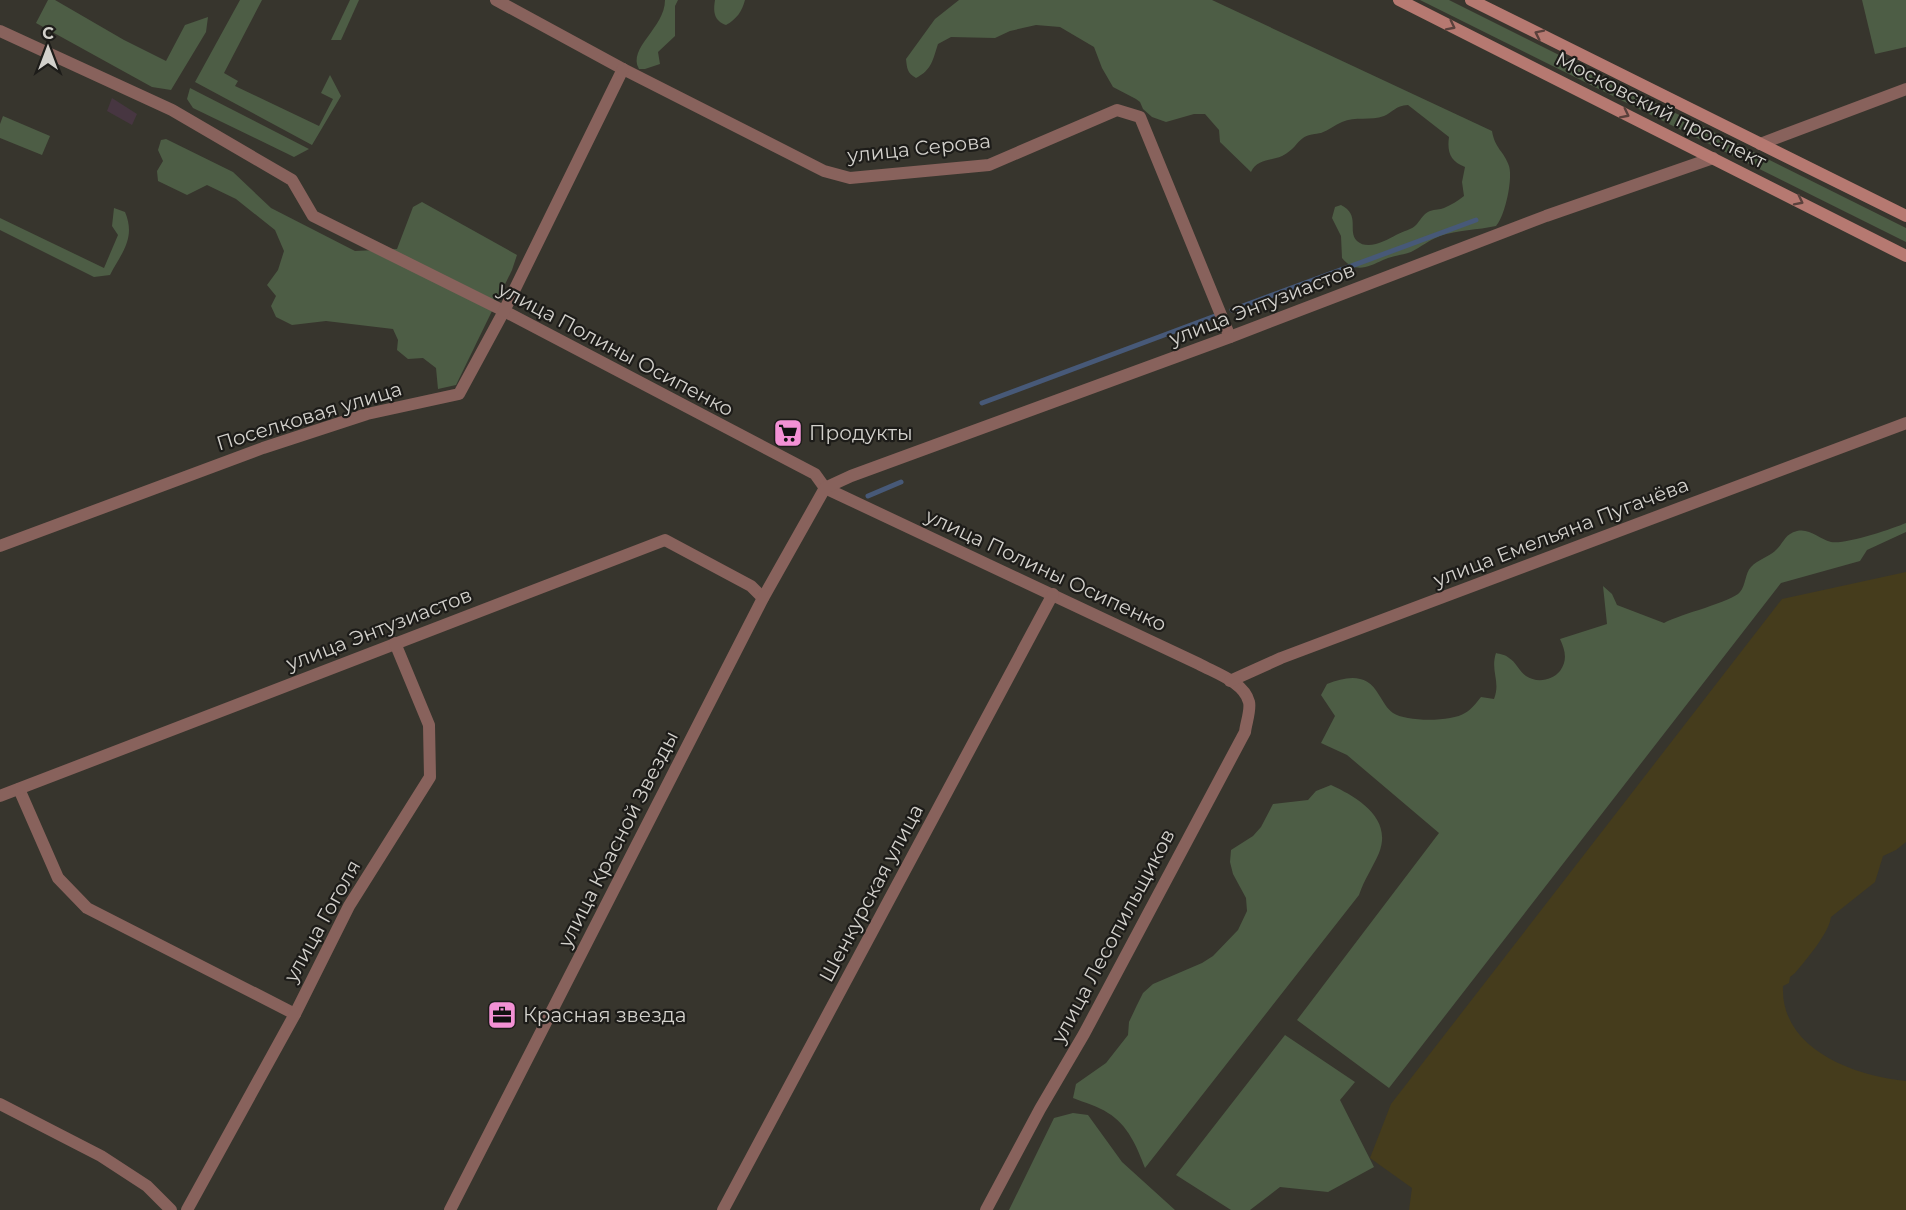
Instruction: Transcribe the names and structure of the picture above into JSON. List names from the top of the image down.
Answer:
{
  "streets": {
    "main road": ["Московский проспект"],
    "street": [
      "улица Серова",
      "улица Энтузиастов",
      "улица Полины Осипенко",
      "Поселковая улица",
      "улица Емельяна Пугачёва",
      "улица Красной Звезды",
      "Шенкурская улица",
      "улица Гоголя",
      "улица Лесопильщиков"
    ]
  },
  "crossings": [
    ["Московский проспект", "улица Энтузиастов"],
    ["улица Серова", "улица Энтузиастов"],
    ["улица Серова", "Поселковая улица"],
    ["улица Энтузиастов", "улица Полины Осипенко"],
    ["улица Энтузиастов", "улица Красной Звезды"],
    ["улица Энтузиастов", "улица Гоголя"],
    ["улица Полины Осипенко", "Поселковая улица"],
    ["улица Полины Осипенко", "улица Емельяна Пугачёва"],
    ["улица Полины Осипенко", "улица Красной Звезды"],
    ["улица Полины Осипенко", "Шенкурская улица"],
    ["улица Полины Осипенко", "улица Лесопильщиков"],
    ["улица Емельяна Пугачёва", "улица Лесопильщиков"]
  ],
  "places": {
    "supermarket": ["Продукты"],
    "office": ["Красная звезда"]
  },
  "north": "top"
}
